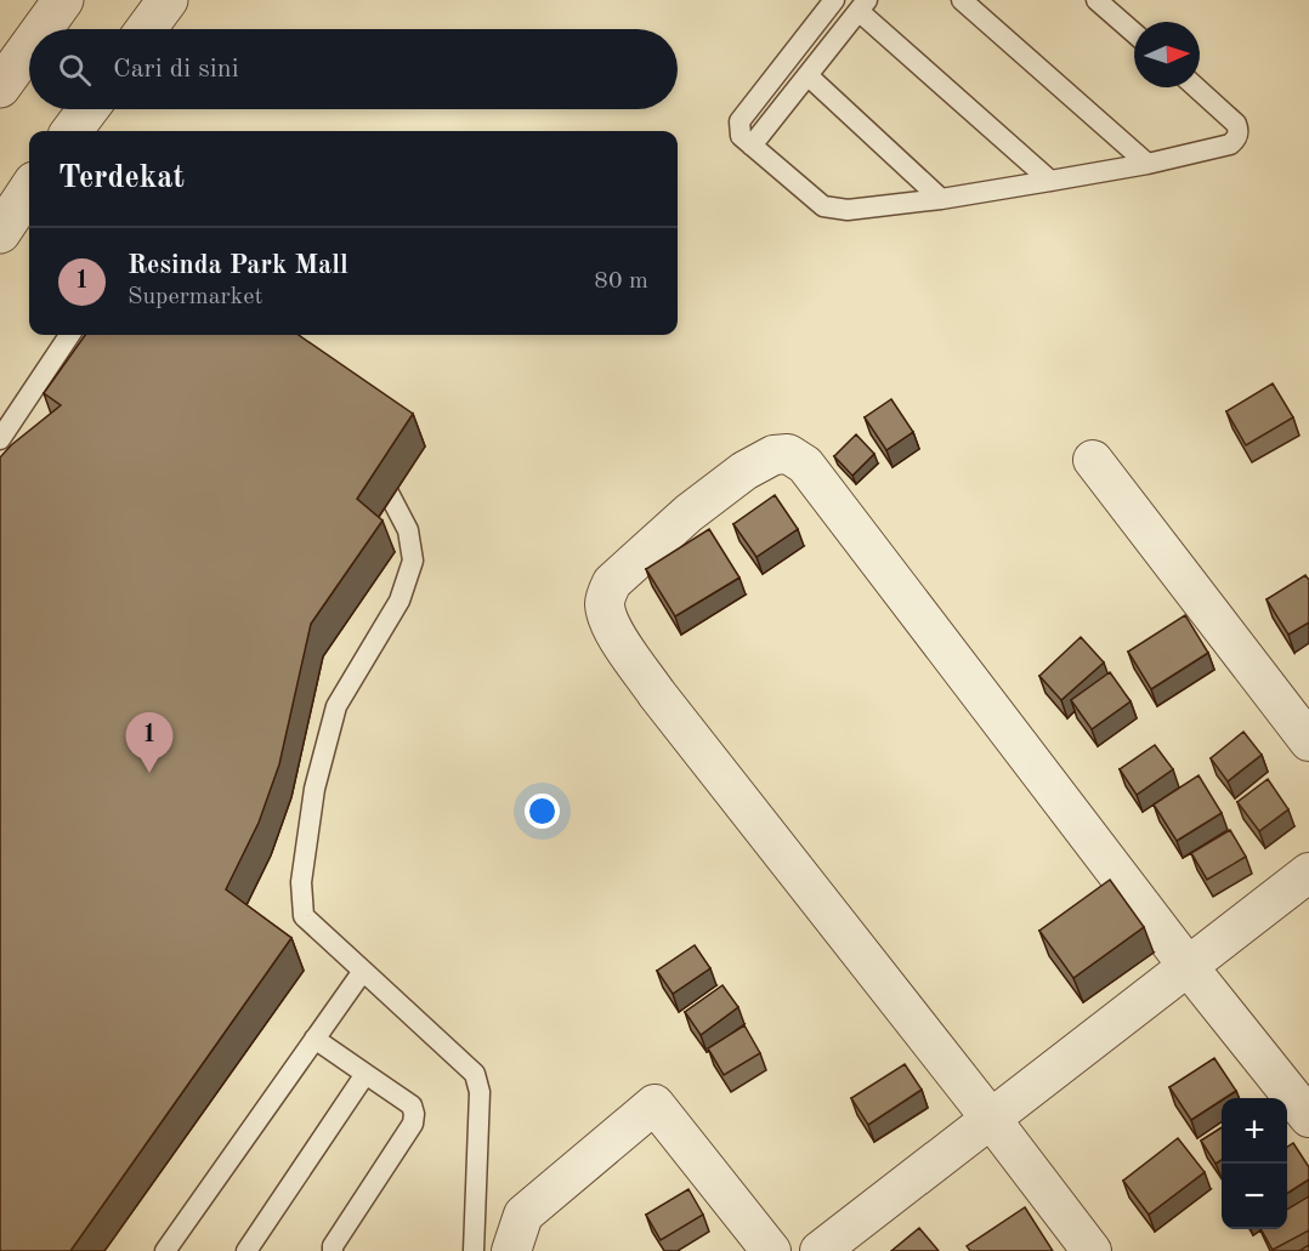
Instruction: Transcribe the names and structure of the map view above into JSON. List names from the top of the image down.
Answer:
{
  "north": "right",
  "page": {
    "search": "Cari di sini",
    "heading": "Terdekat",
    "list": [
      {
        "mark": "1",
        "name": "Resinda Park Mall",
        "note": "Supermarket",
        "value": "80 m"
      }
    ],
    "pins": "1",
    "map_buttons": ["+", "−"]
  }
}
